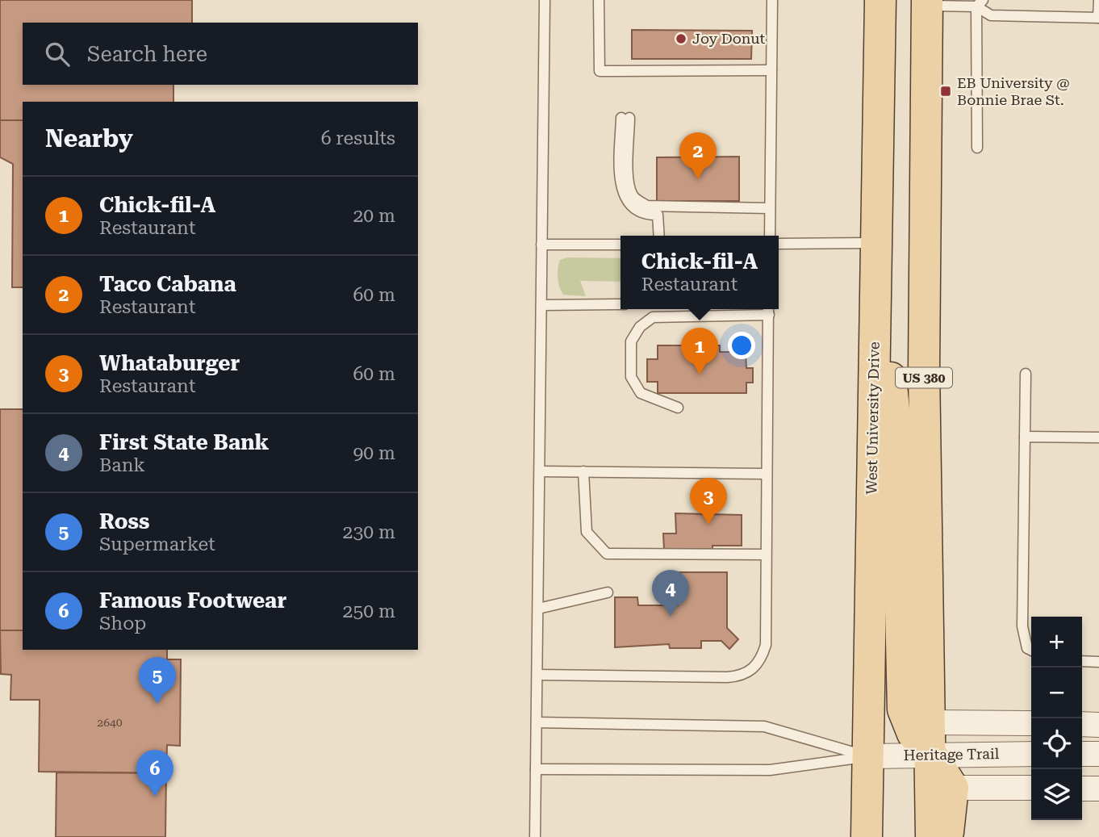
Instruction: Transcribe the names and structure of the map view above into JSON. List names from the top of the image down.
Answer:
{
  "streets": {
    "main road": ["US 380", "West University Drive"],
    "street": ["Heritage Trail"]
  },
  "crossings": [
    ["US 380", "Heritage Trail"],
    ["West University Drive", "Heritage Trail"]
  ],
  "places": {
    "other": ["Joy Donut"],
    "transit": ["EB University @ Bonnie Brae St."]
  },
  "house_numbers": ["2640"],
  "page": {
    "search": "Search here",
    "heading": ["Nearby", "6 results"],
    "pins": [
      "2",
      "1",
      "3",
      "4",
      "5",
      "6"
    ],
    "list": [
      {
        "mark": "1",
        "name": "Chick-fil-A",
        "note": "Restaurant",
        "value": "20 m"
      },
      {
        "mark": "2",
        "name": "Taco Cabana",
        "note": "Restaurant",
        "value": "60 m"
      },
      {
        "mark": "3",
        "name": "Whataburger",
        "note": "Restaurant",
        "value": "60 m"
      },
      {
        "mark": "4",
        "name": "First State Bank",
        "note": "Bank",
        "value": "90 m"
      },
      {
        "mark": "5",
        "name": "Ross",
        "note": "Supermarket",
        "value": "230 m"
      },
      {
        "mark": "6",
        "name": "Famous Footwear",
        "note": "Shop",
        "value": "250 m"
      }
    ],
    "popup": ["Chick-fil-A", "Restaurant"],
    "map_buttons": ["+", "−"]
  }
}
